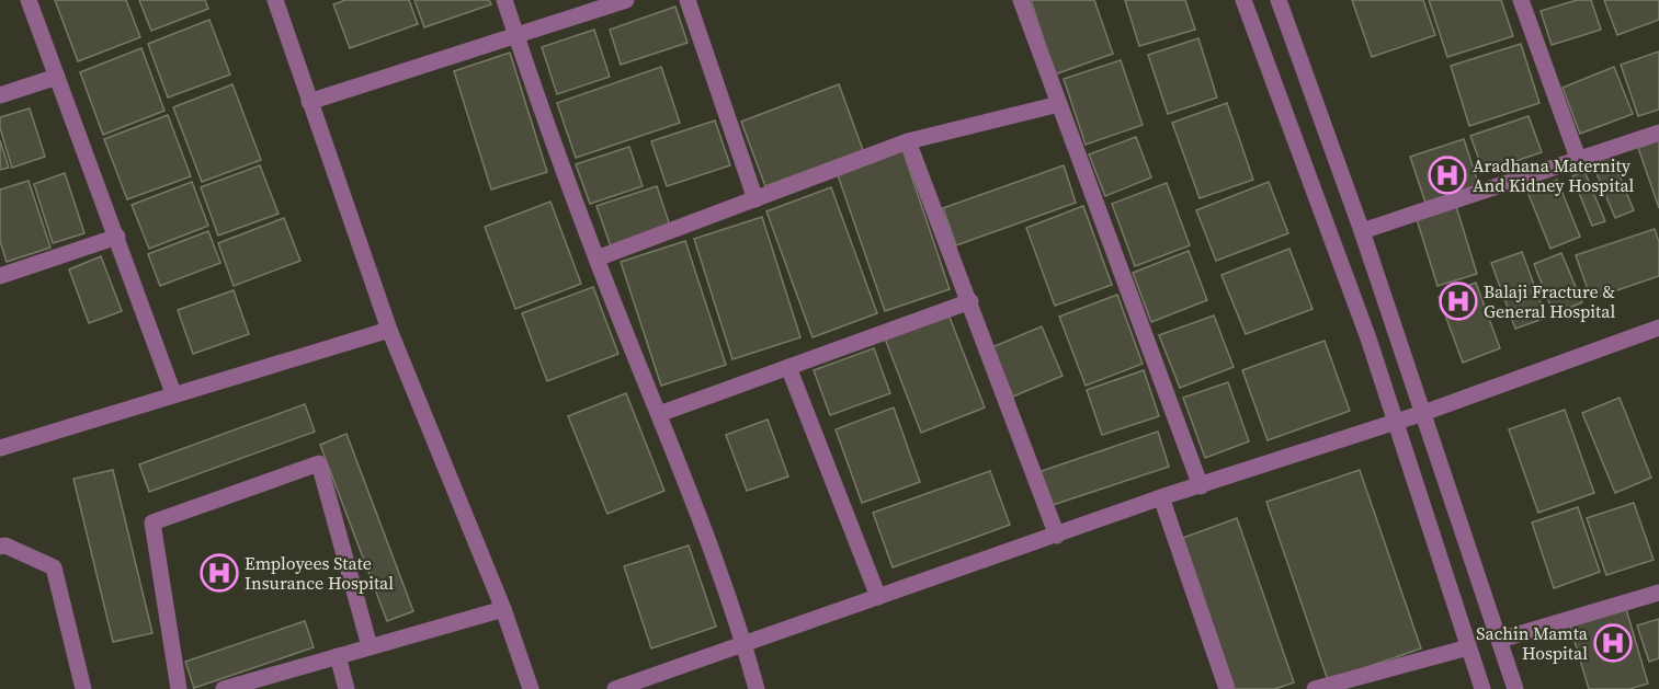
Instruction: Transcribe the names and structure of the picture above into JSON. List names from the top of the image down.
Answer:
{
  "places": {
    "hospital": [
      "Aradhana Maternity And Kidney Hospital",
      "Balaji Fracture & General Hospital",
      "Employees State Insurance Hospital",
      "Sachin Mamta Hospital"
    ]
  }
}
